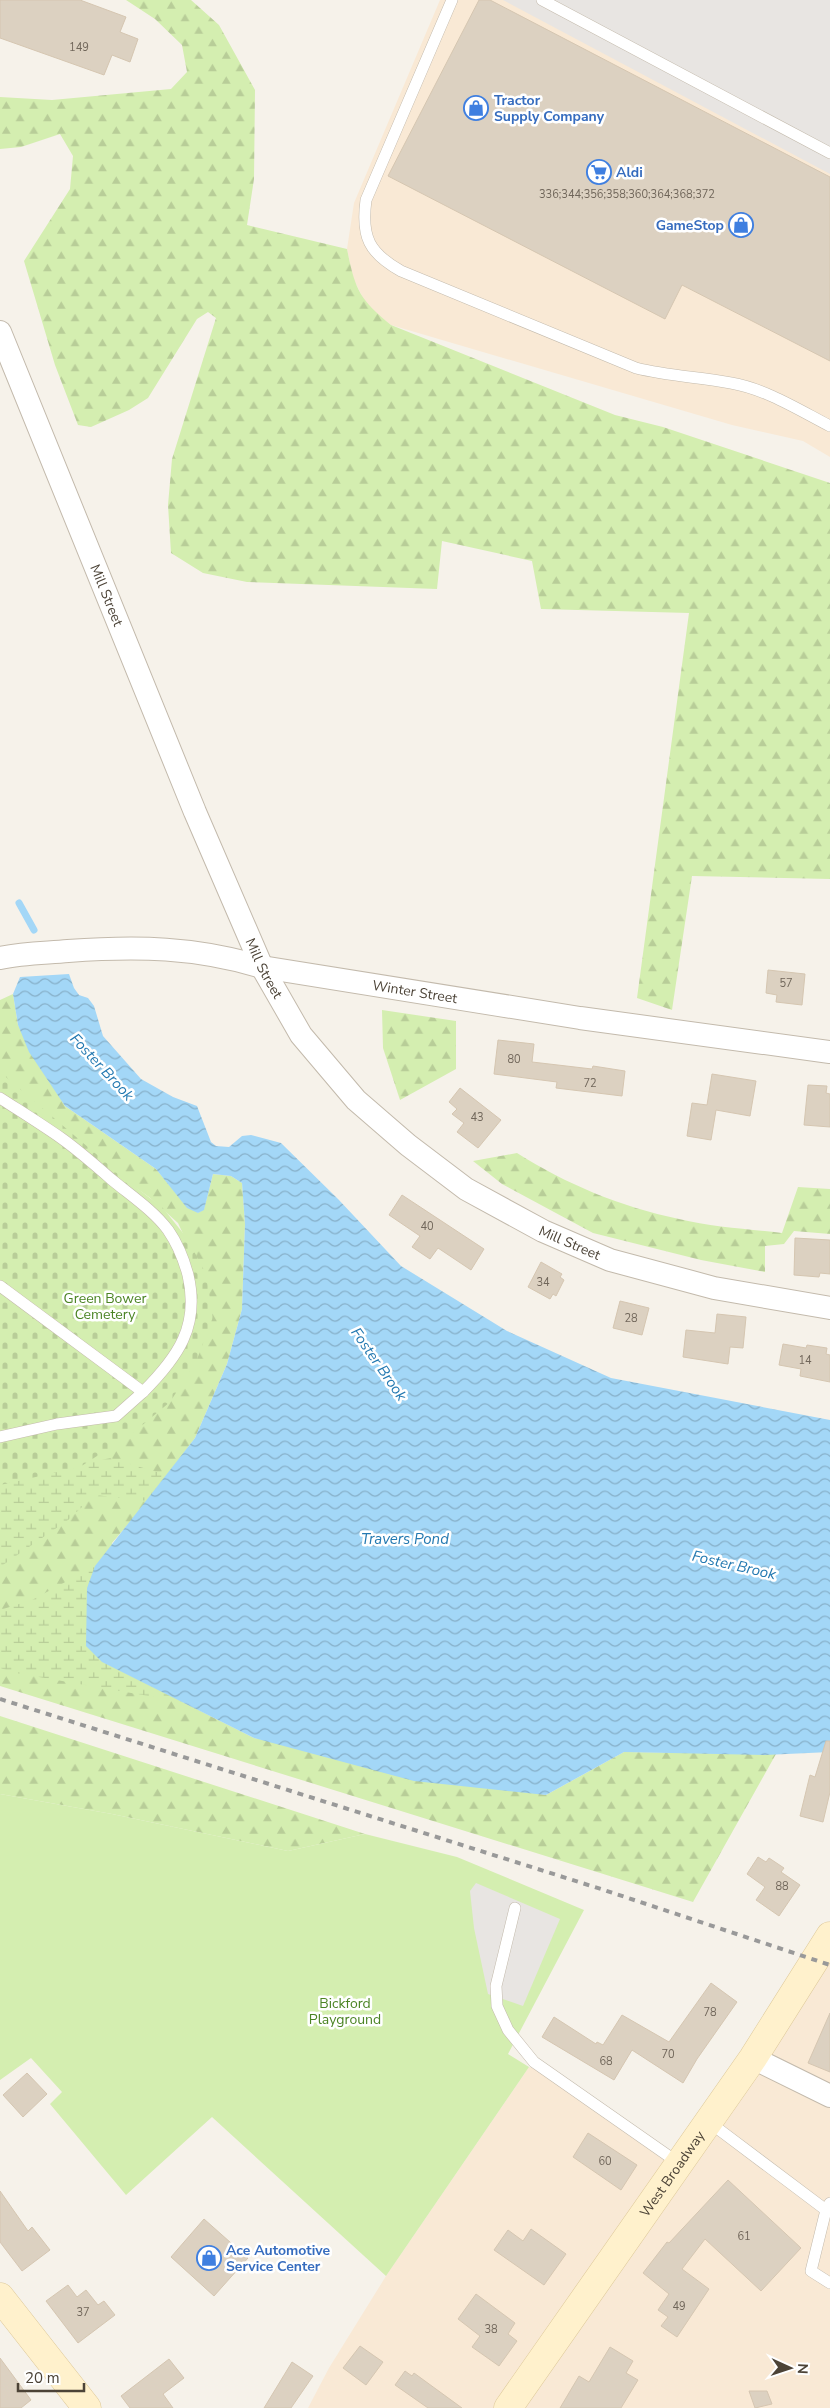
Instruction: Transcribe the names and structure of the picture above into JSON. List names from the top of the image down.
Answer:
{
  "streets": {
    "main road": ["West Broadway"],
    "street": ["Mill Street", "Winter Street"]
  },
  "crossings": [
    ["Mill Street", "Winter Street"]
  ],
  "water": ["Foster Brook", "Travers Pond"],
  "parks": ["Green Bower Cemetery", "Bickford Playground"],
  "places": {
    "shop": ["Tractor Supply Company", "GameStop", "Ace Automotive Service Center"],
    "supermarket": ["Aldi"]
  },
  "house_numbers": [
    "149",
    "336;344;356;358;360;364;368;372",
    "57",
    "80",
    "72",
    "43",
    "40",
    "34",
    "28",
    "14",
    "88",
    "78",
    "70",
    "68",
    "60",
    "61",
    "49",
    "37",
    "38"
  ],
  "scale_bar": "20 m",
  "north": "right"
}
